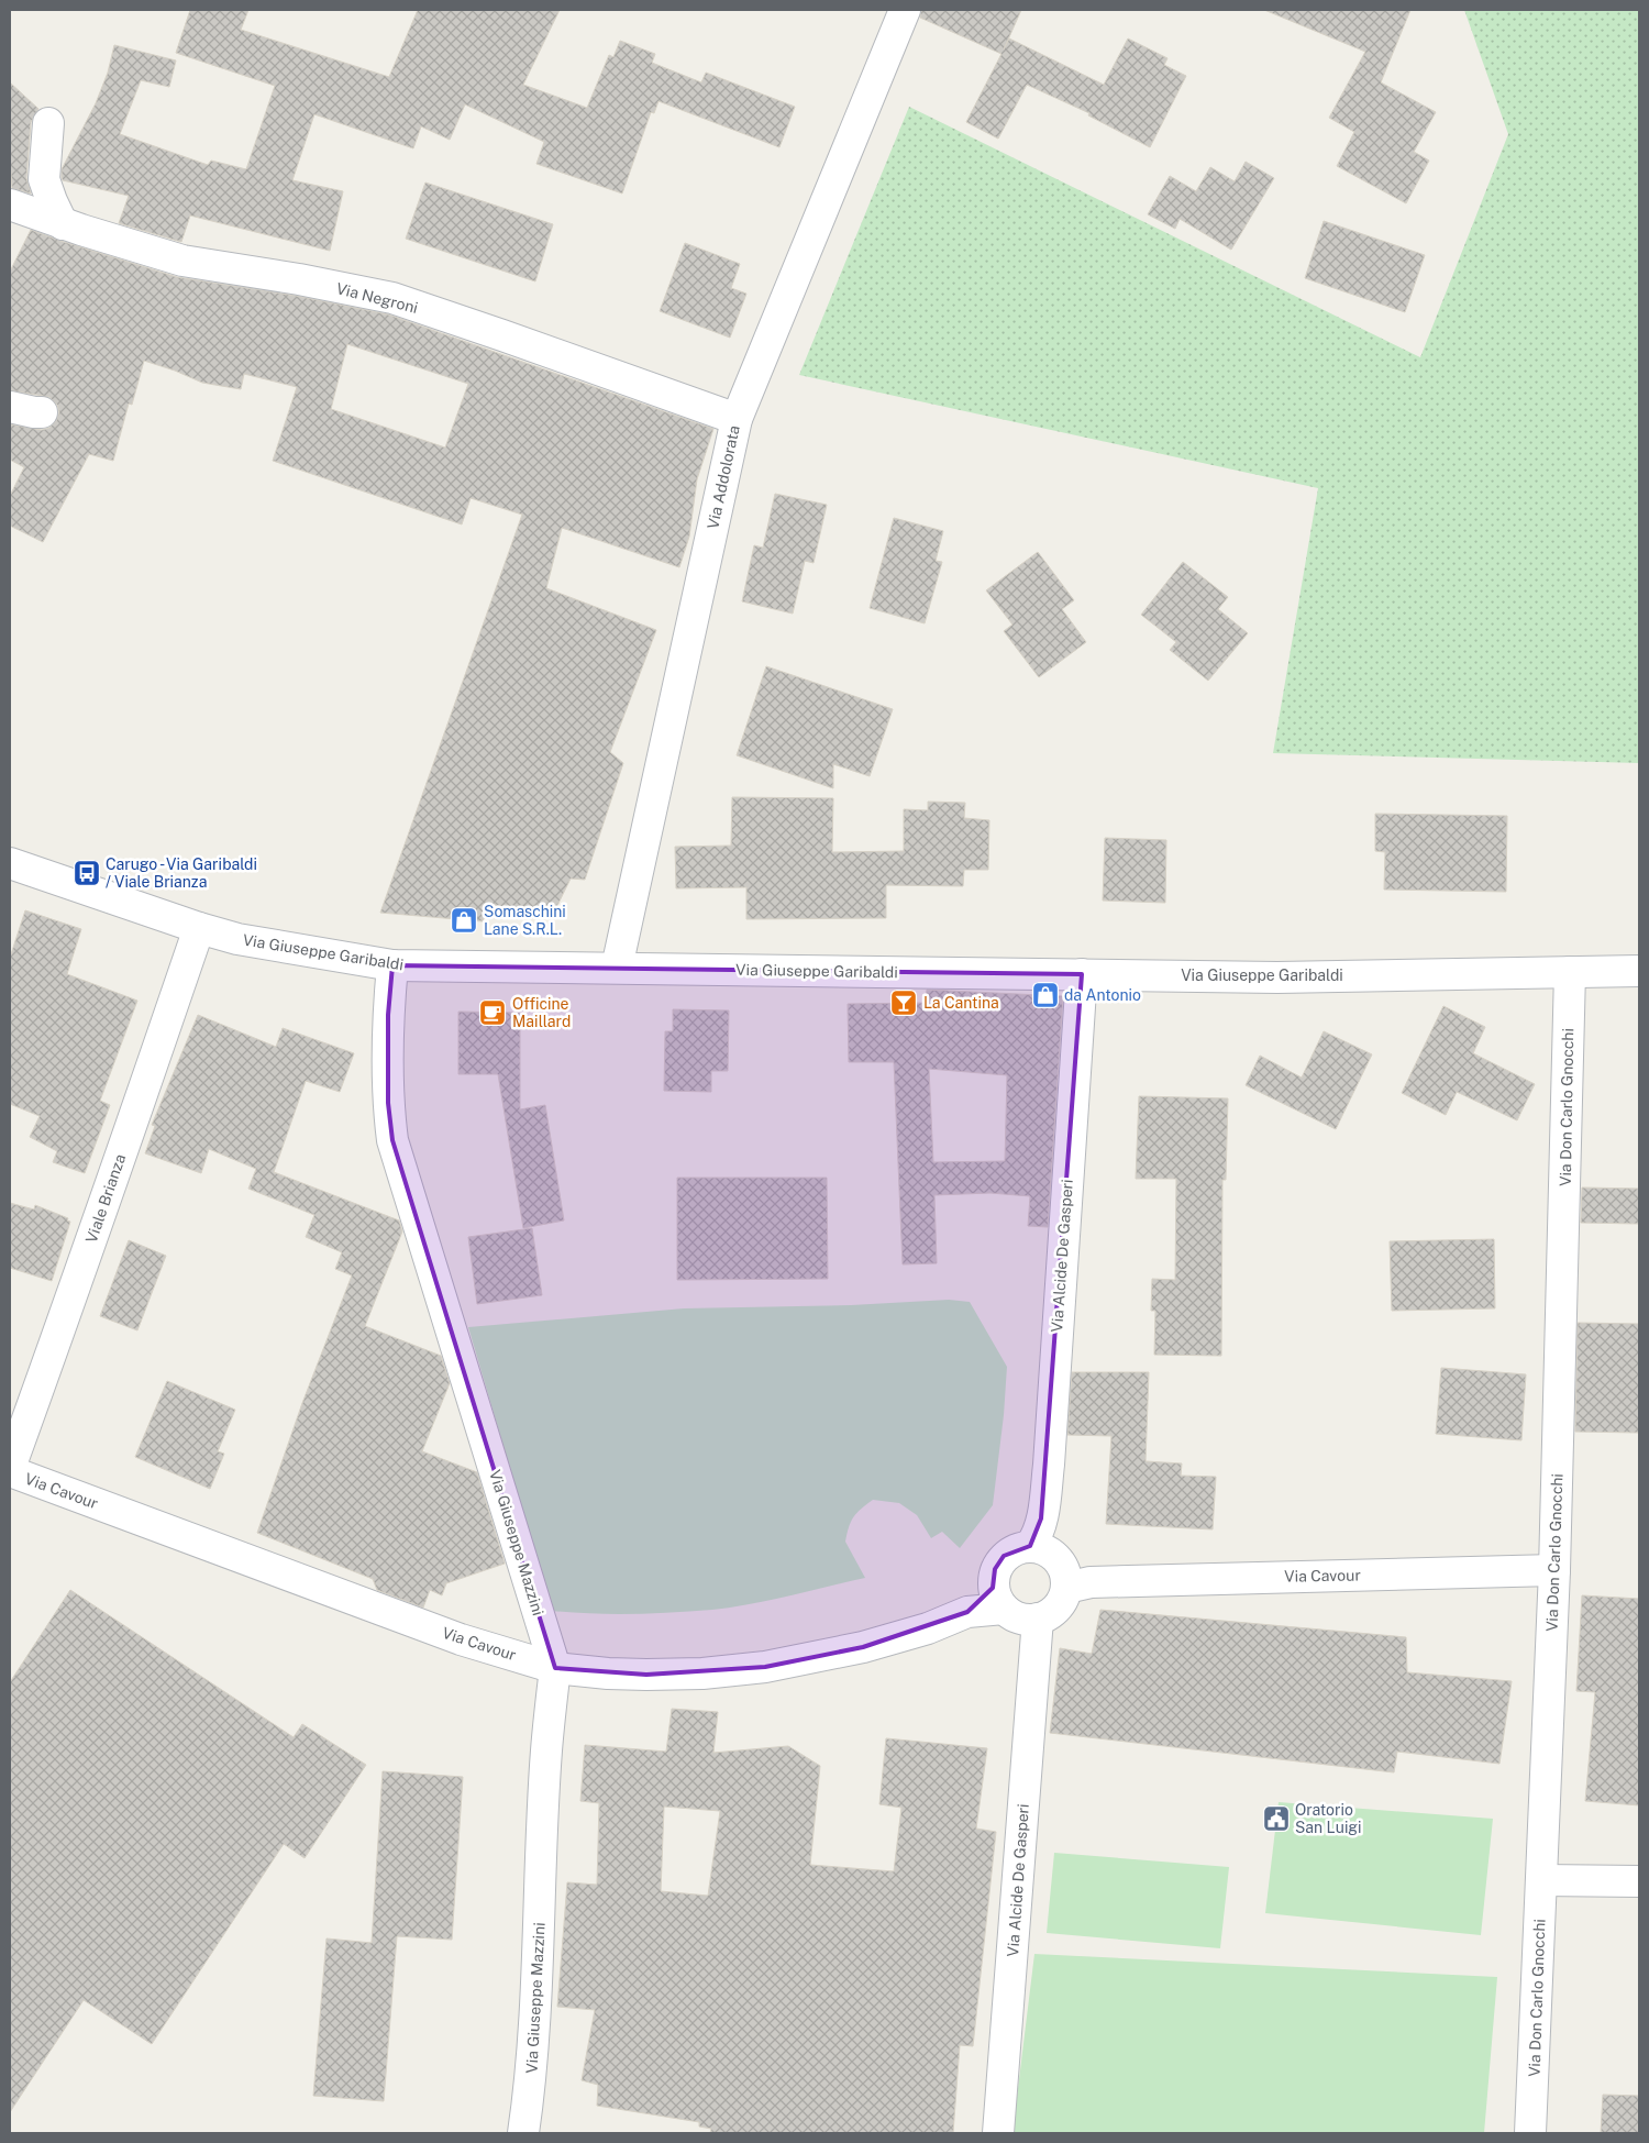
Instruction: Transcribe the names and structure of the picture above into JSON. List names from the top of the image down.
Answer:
{
  "streets": {
    "street": [
      "Via Negroni",
      "Via Addolorata",
      "Via Giuseppe Garibaldi",
      "Via Don Carlo Gnocchi",
      "Viale Brianza",
      "Via Alcide De Gasperi",
      "Via Cavour",
      "Via Giuseppe Mazzini"
    ]
  },
  "crossings": [
    ["Via Negroni", "Via Addolorata"],
    ["Via Addolorata", "Via Giuseppe Garibaldi"],
    ["Via Giuseppe Garibaldi", "Via Don Carlo Gnocchi"],
    ["Via Giuseppe Garibaldi", "Viale Brianza"],
    ["Via Giuseppe Garibaldi", "Via Alcide De Gasperi"],
    ["Via Giuseppe Garibaldi", "Via Giuseppe Mazzini"],
    ["Via Don Carlo Gnocchi", "Via Cavour"],
    ["Viale Brianza", "Via Cavour"],
    ["Via Alcide De Gasperi", "Via Cavour"],
    ["Via Cavour", "Via Giuseppe Mazzini"]
  ],
  "places": {
    "bus stop": ["Carugo - Via Garibaldi / Viale Brianza"],
    "shop": ["Somaschini Lane S.R.L.", "da Antonio"],
    "bar": ["La Cantina"],
    "cafe": ["Officine Maillard"],
    "public building": ["Oratorio San Luigi"]
  }
}
